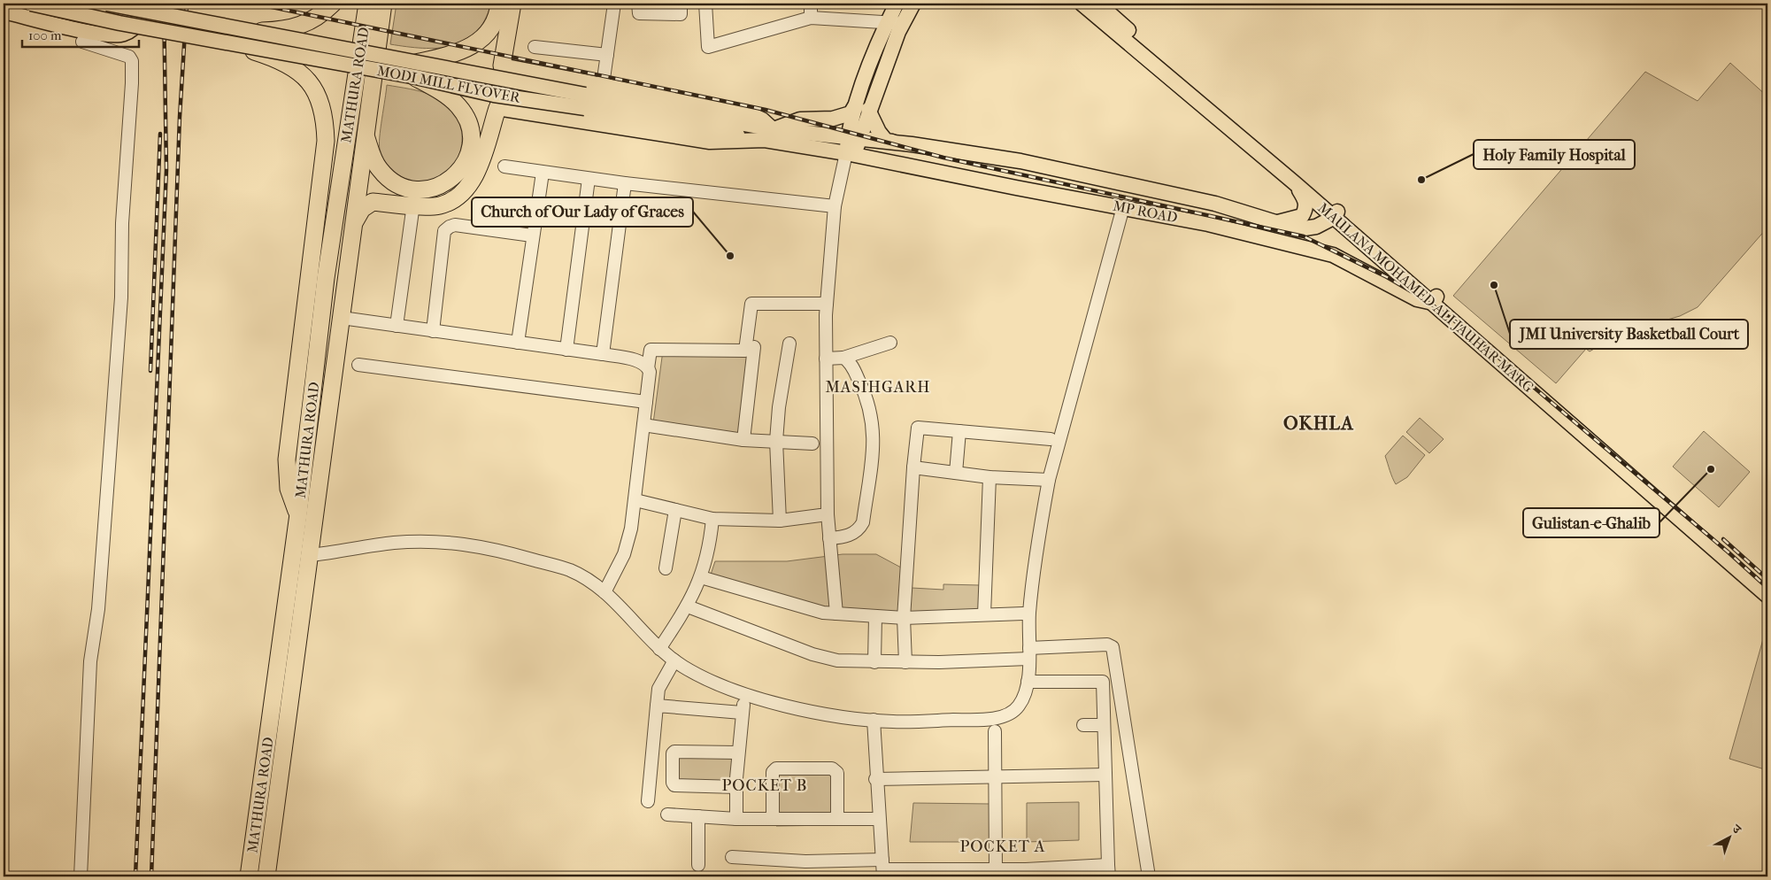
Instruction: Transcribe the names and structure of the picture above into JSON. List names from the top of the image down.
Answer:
{
  "streets": {
    "highway": ["MATHURA ROAD"],
    "main road": ["MODI MILL FLYOVER", "MP ROAD", "MAULANA MOHAMED ALI JAUHAR MARG"]
  },
  "crossings": [
    ["MODI MILL FLYOVER", "MP ROAD"],
    ["MP ROAD", "MAULANA MOHAMED ALI JAUHAR MARG"]
  ],
  "districts": [
    "MASIHGARH",
    "OKHLA",
    "POCKET B",
    "POCKET A"
  ],
  "places": [
    "Holy Family Hospital",
    "Church of Our Lady of Graces",
    "JMI University Basketball Court",
    "Gulistan-e-Ghalib"
  ],
  "scale_bar": "100 m",
  "north": "top right"
}
